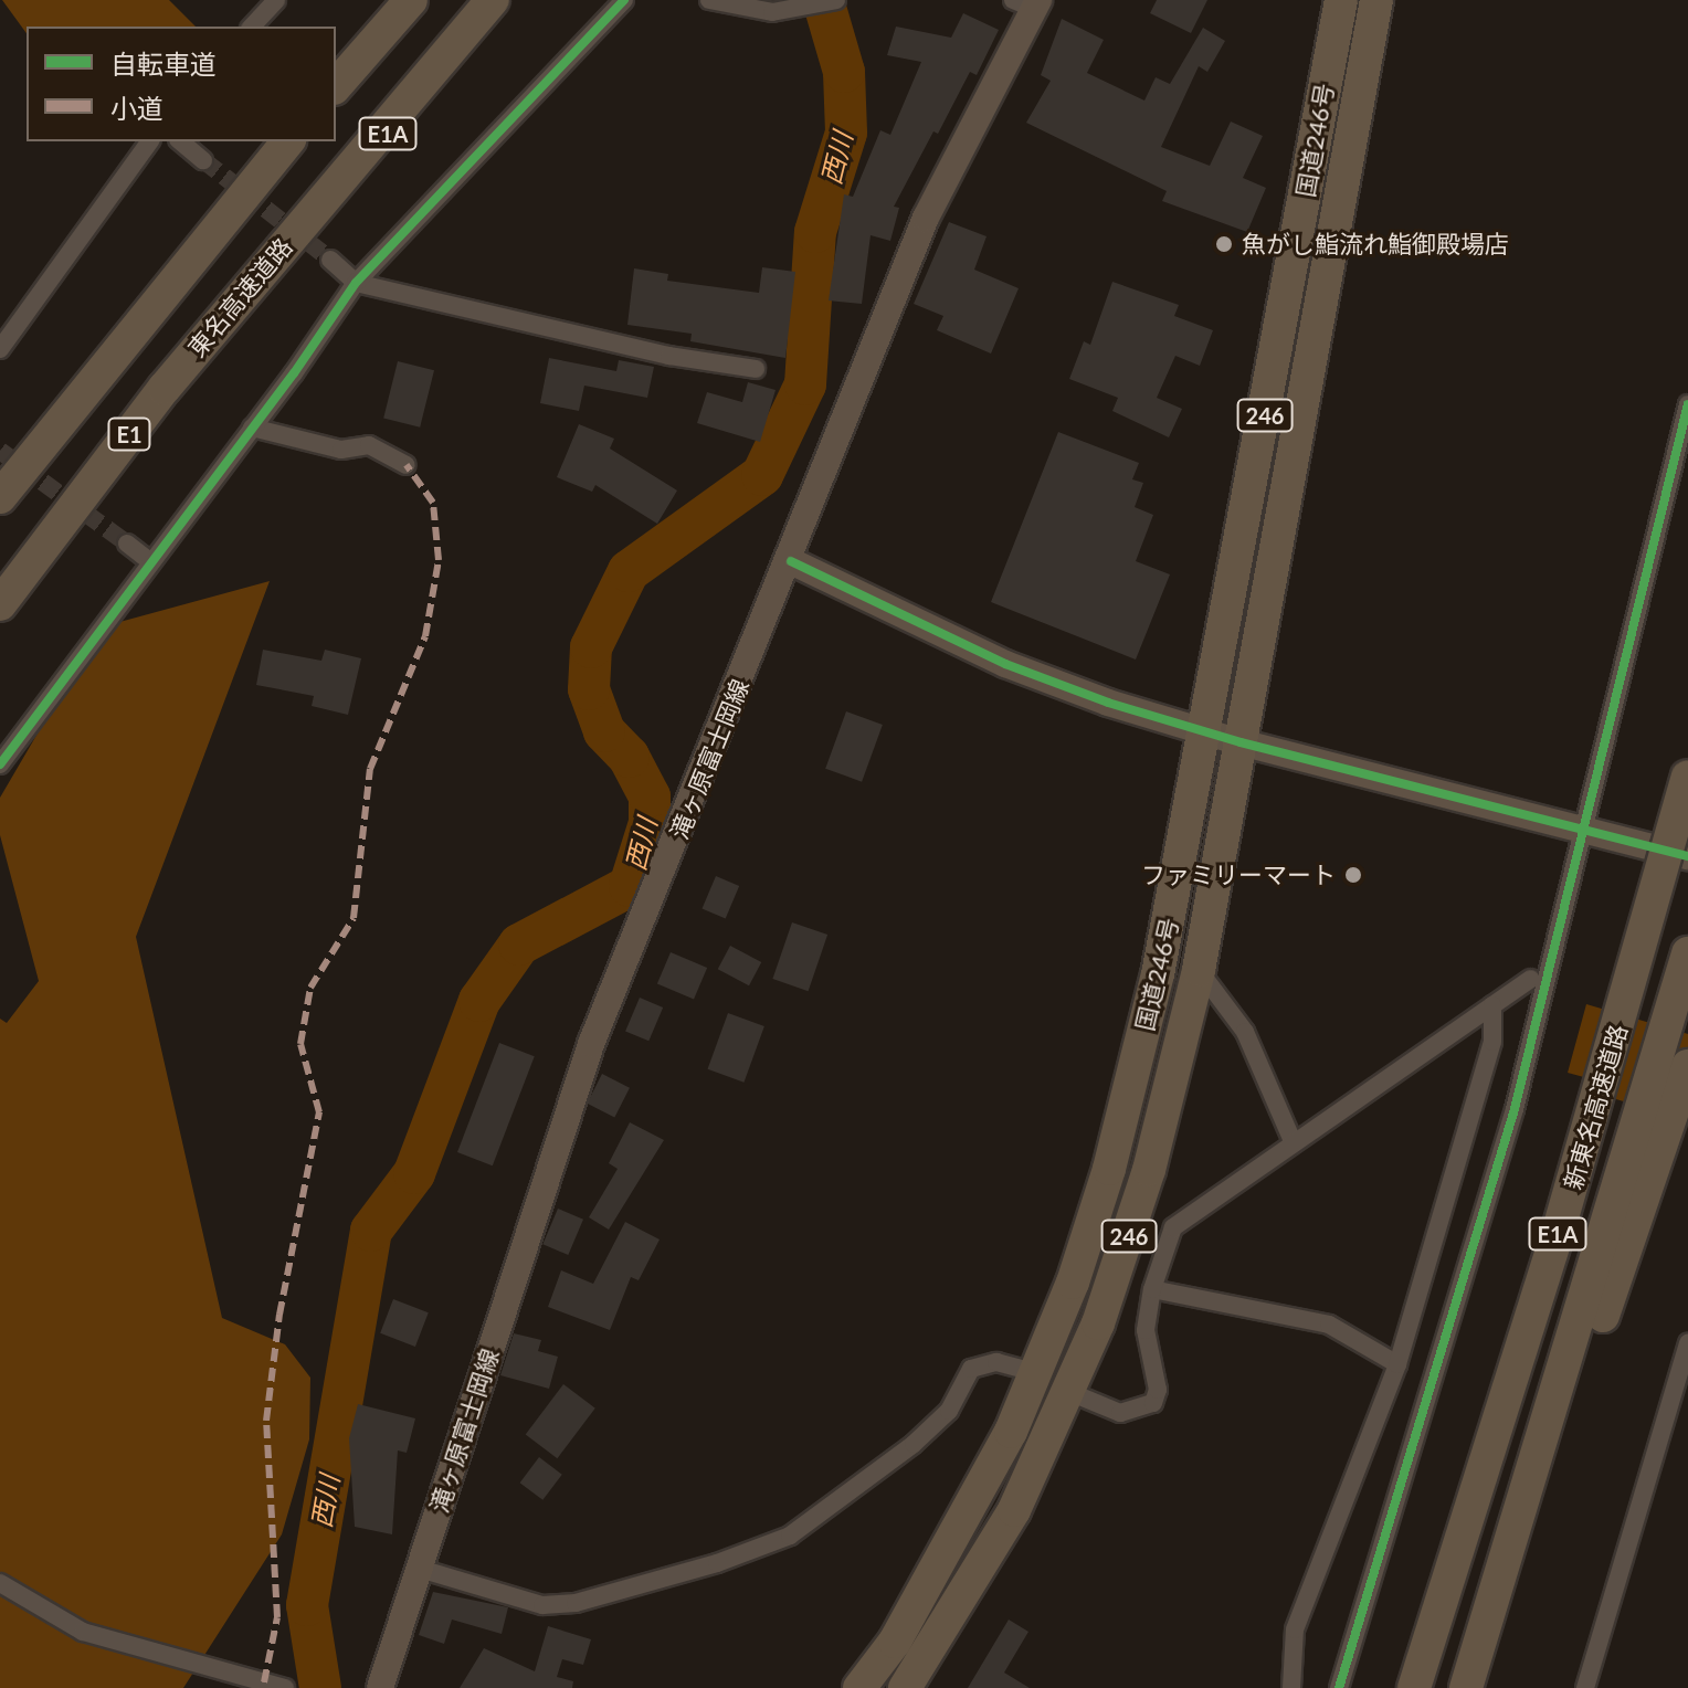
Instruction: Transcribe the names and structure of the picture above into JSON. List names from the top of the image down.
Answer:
{
  "streets": {
    "highway": [
      "E1A",
      "国道246号",
      "東名高速道路",
      "246",
      "E1",
      "新東名高速道路"
    ],
    "main road": ["滝ヶ原富士岡線"]
  },
  "crossings": [
    ["E1A", "東名高速道路"]
  ],
  "water": ["西川"],
  "places": ["魚がし鮨流れ鮨御殿場店", "ファミリーマート"],
  "legend": ["自転車道", "小道"]
}
